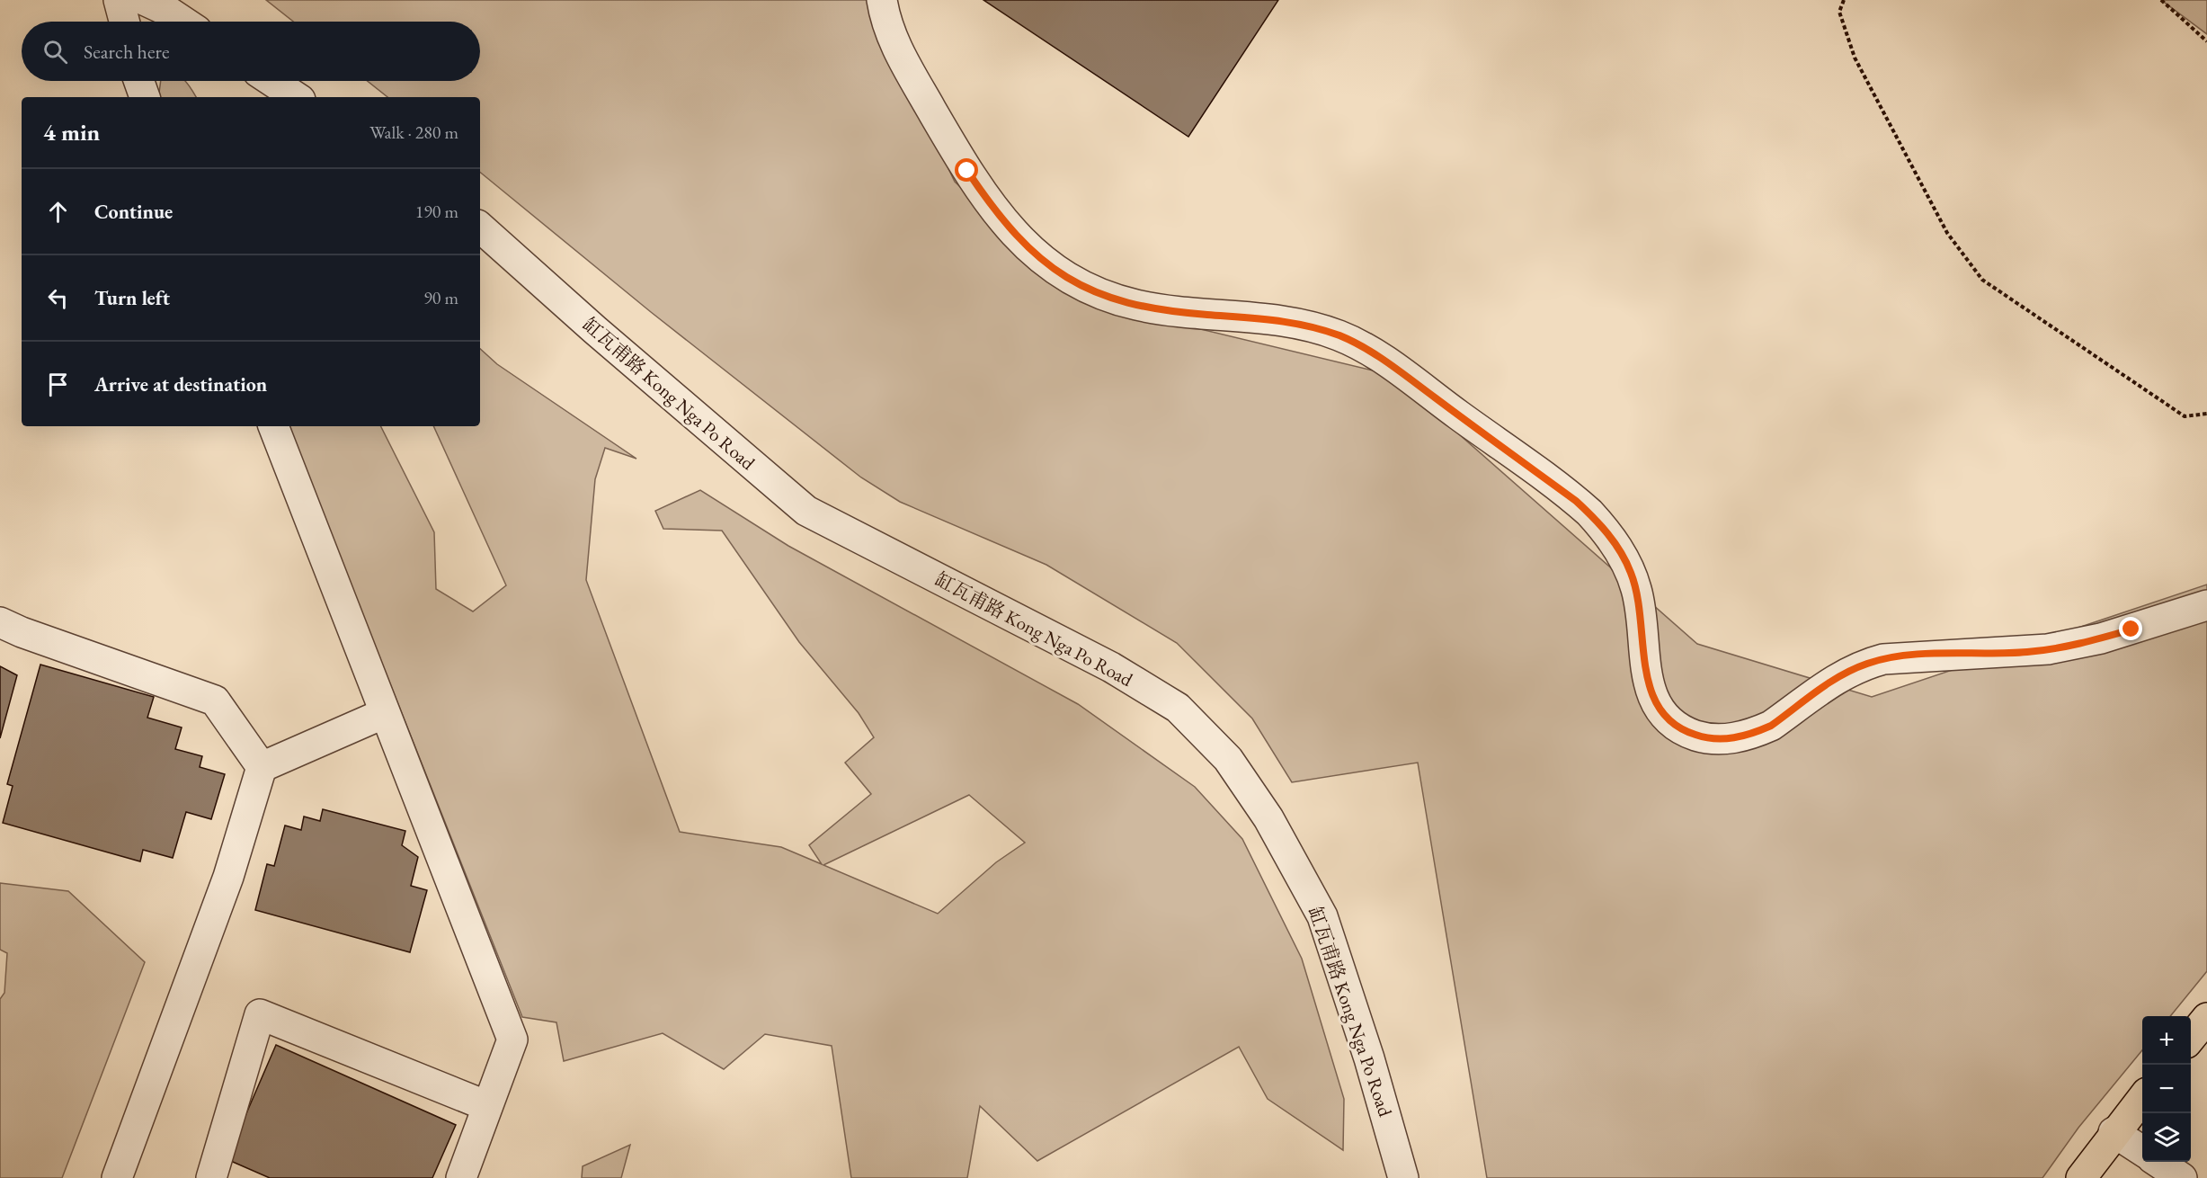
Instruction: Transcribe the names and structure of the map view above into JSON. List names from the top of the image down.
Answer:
{
  "streets": {
    "street": ["缸瓦甫路 Kong Nga Po Road"]
  },
  "page": {
    "search": "Search here",
    "heading": ["4 min", "Walk · 280 m"],
    "list": [
      ["Continue", "190 m"],
      ["Turn left", "90 m"],
      "Arrive at destination"
    ],
    "map_buttons": ["+", "−"]
  }
}
